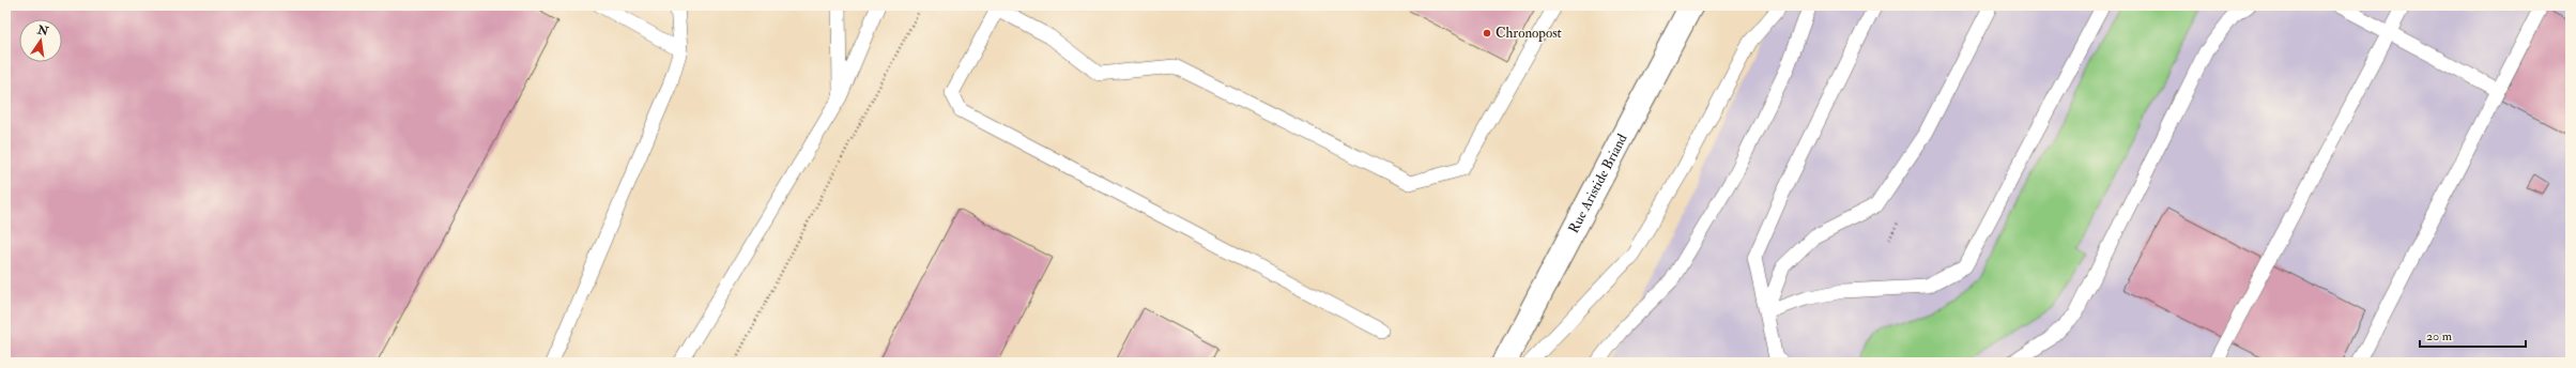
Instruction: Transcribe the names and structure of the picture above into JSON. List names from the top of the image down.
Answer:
{
  "streets": {
    "main road": ["Rue Aristide Briand"]
  },
  "places": ["Chronopost"],
  "scale_bar": "20 m",
  "north": "top"
}
